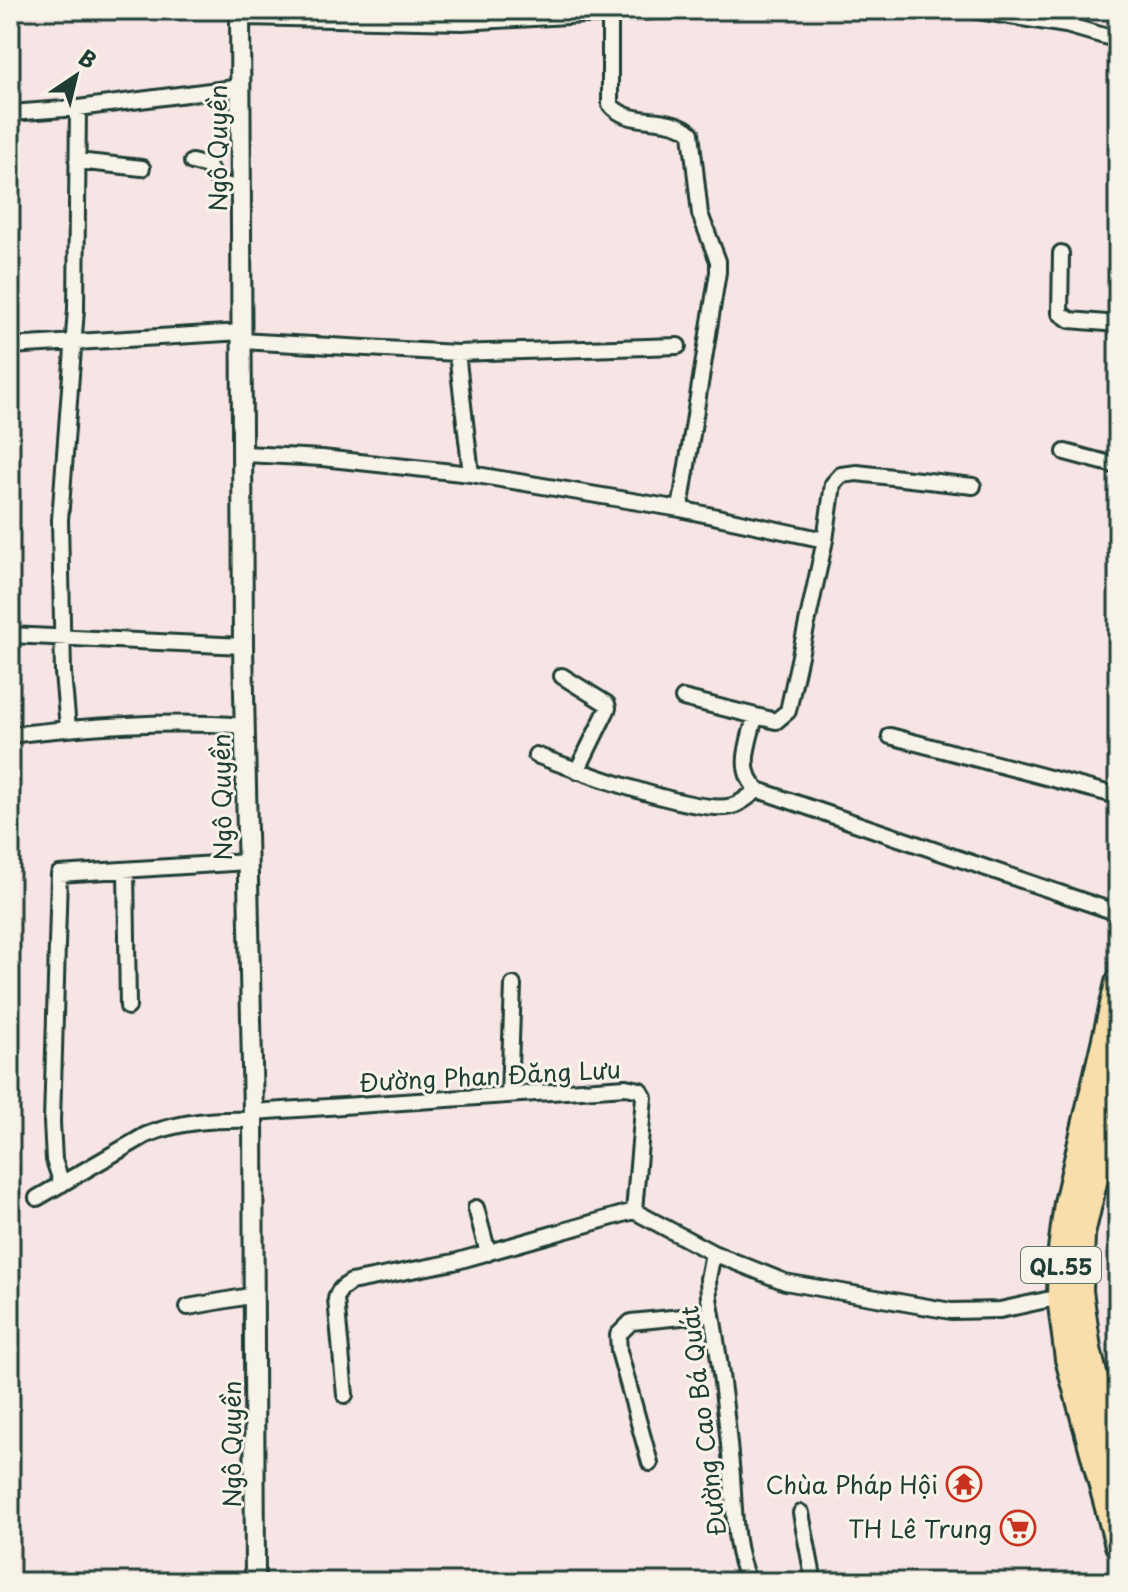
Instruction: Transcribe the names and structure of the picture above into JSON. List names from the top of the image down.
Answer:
{
  "streets": {
    "highway": ["QL.55"],
    "street": ["Ngô Quyền", "Đường Phan Đăng Lưu", "Đường Cao Bá Quát"]
  },
  "crossings": [
    ["Ngô Quyền", "Đường Phan Đăng Lưu"]
  ],
  "places": {
    "temple": ["Chùa Pháp Hội"],
    "supermarket": ["TH Lê Trung"]
  },
  "north": "top right"
}
